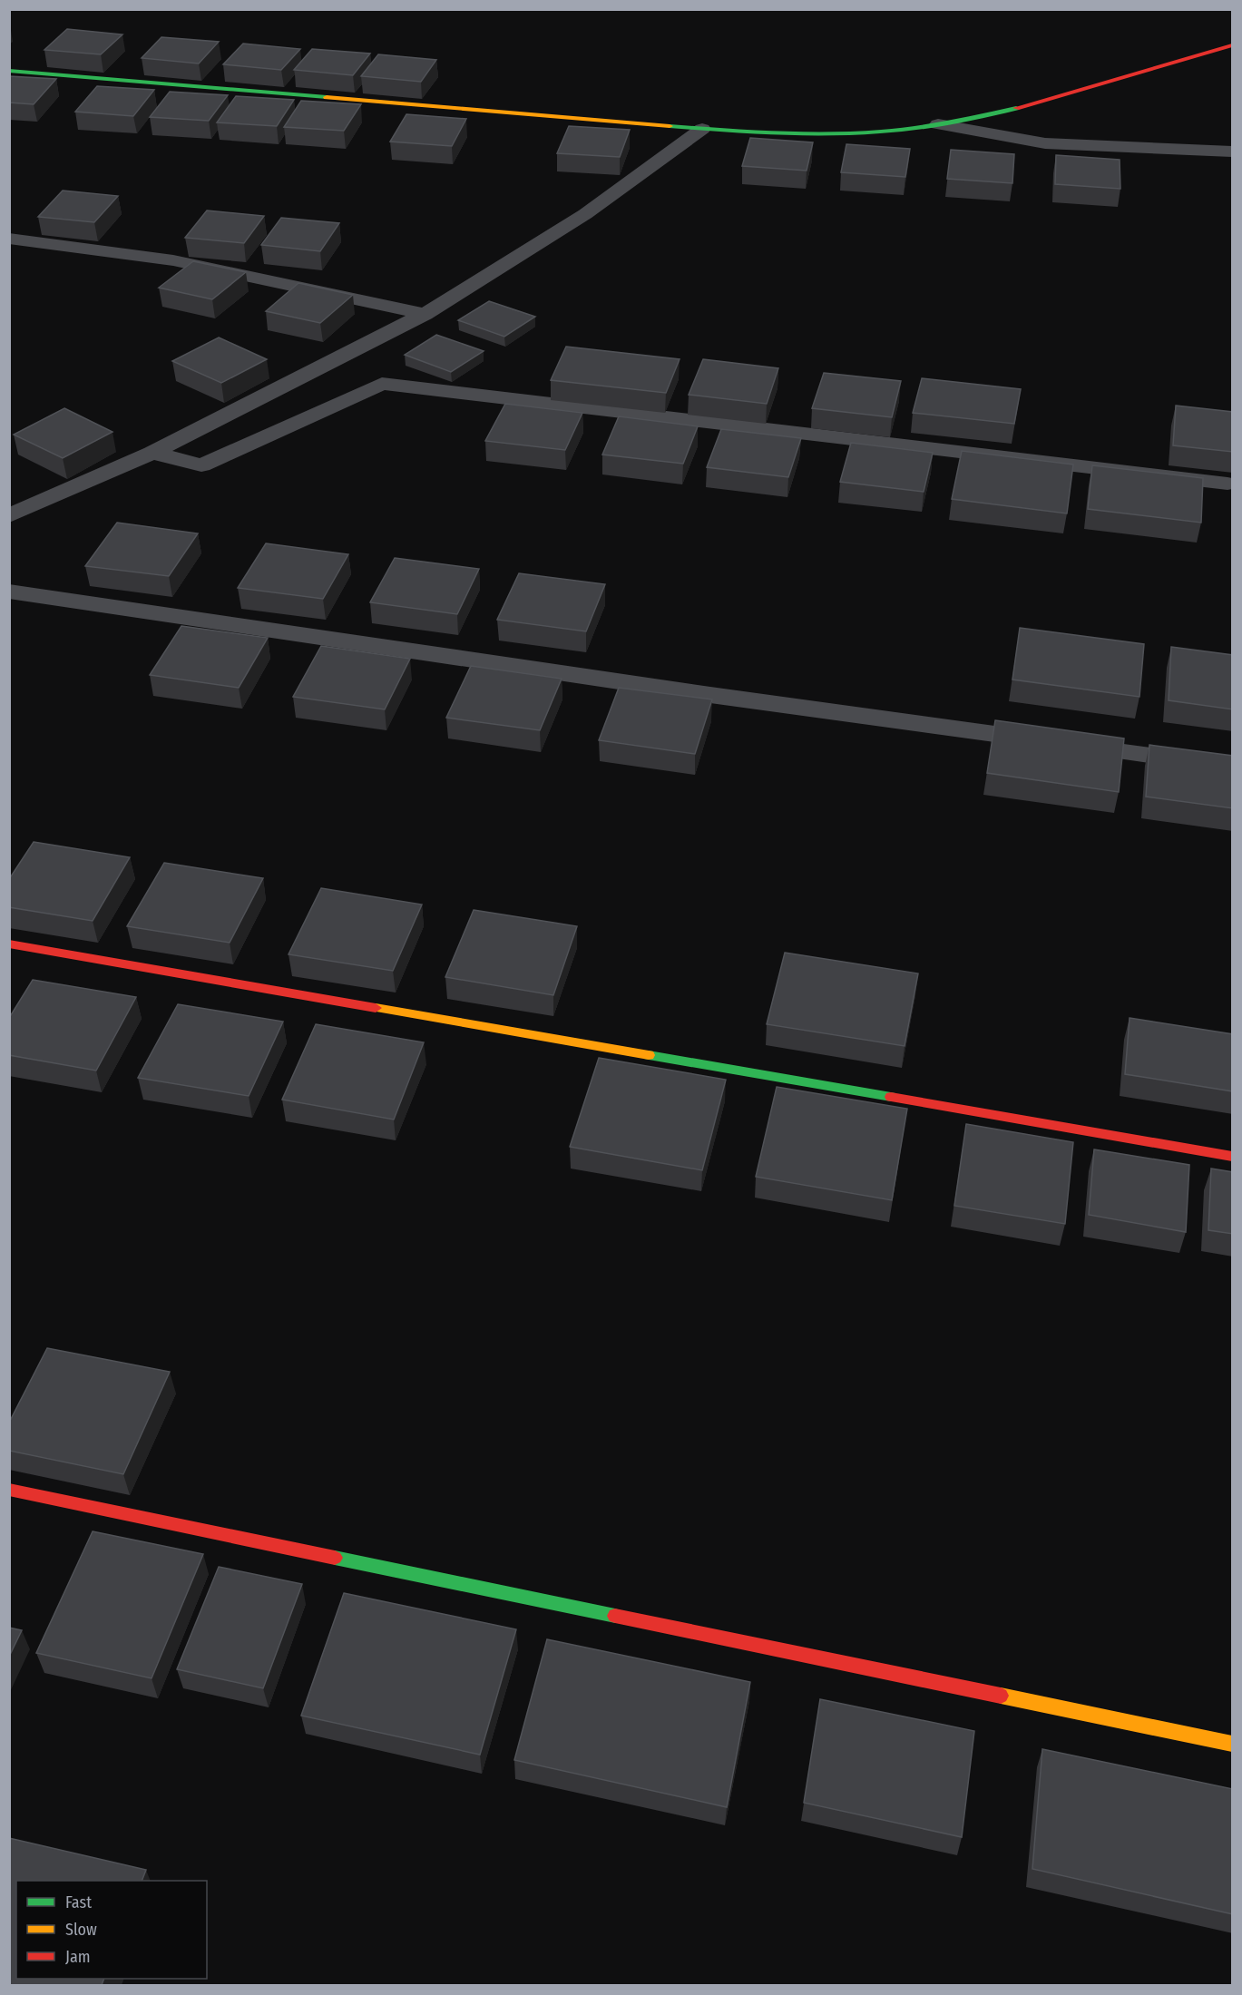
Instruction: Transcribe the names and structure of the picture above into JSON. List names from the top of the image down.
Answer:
{
  "legend": ["Fast", "Slow", "Jam"]
}
